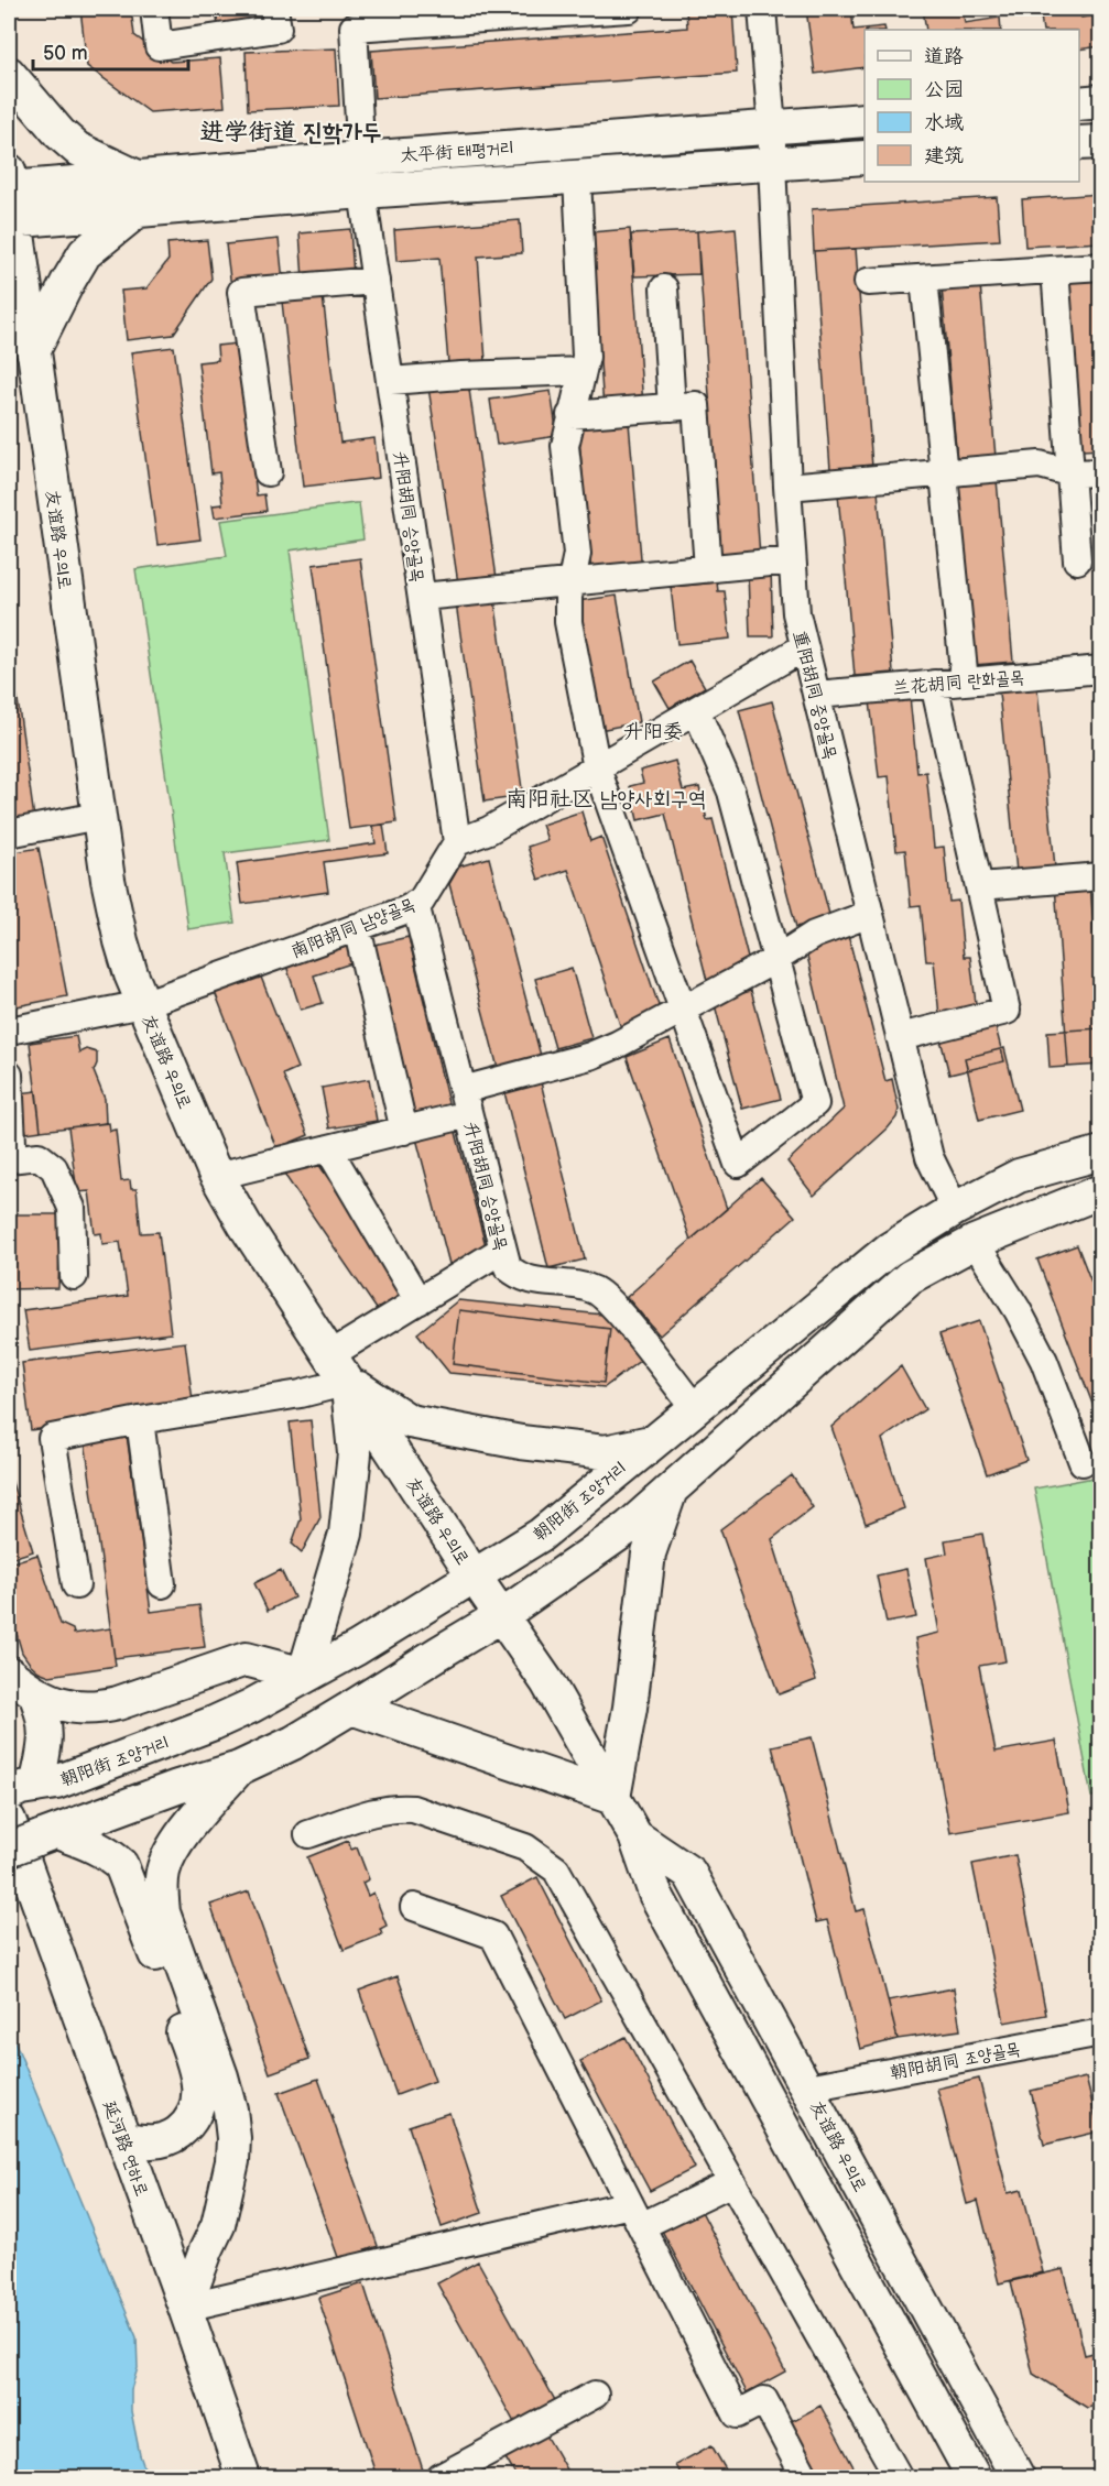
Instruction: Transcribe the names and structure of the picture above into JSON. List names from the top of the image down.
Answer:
{
  "streets": {
    "main road": [
      "太平街 태평거리",
      "友谊路 우의로",
      "朝阳街 조양거리",
      "延河路 연하로"
    ],
    "street": [
      "升阳胡同 승양골목",
      "兰花胡同 란화골목",
      "重阳胡同 중양골목",
      "南阳胡同 남양골목",
      "朝阳胡同 조양골목"
    ]
  },
  "crossings": [
    ["太平街 태평거리", "升阳胡同 승양골목"],
    ["太平街 태평거리", "友谊路 우의로"],
    ["太平街 태평거리", "重阳胡同 중양골목"],
    ["升阳胡同 승양골목", "南阳胡同 남양골목"],
    ["升阳胡同 승양골목", "朝阳街 조양거리"],
    ["友谊路 우의로", "南阳胡同 남양골목"],
    ["友谊路 우의로", "朝阳街 조양거리"],
    ["友谊路 우의로", "朝阳胡同 조양골목"],
    ["兰花胡同 란화골목", "重阳胡同 중양골목"],
    ["重阳胡同 중양골목", "朝阳街 조양거리"]
  ],
  "districts": ["进学街道 진학가두", "升阳委", "南阳社区 남양사회구역"],
  "legend": [
    "道路",
    "公园",
    "水域",
    "建筑"
  ],
  "scale_bar": "50 m"
}
